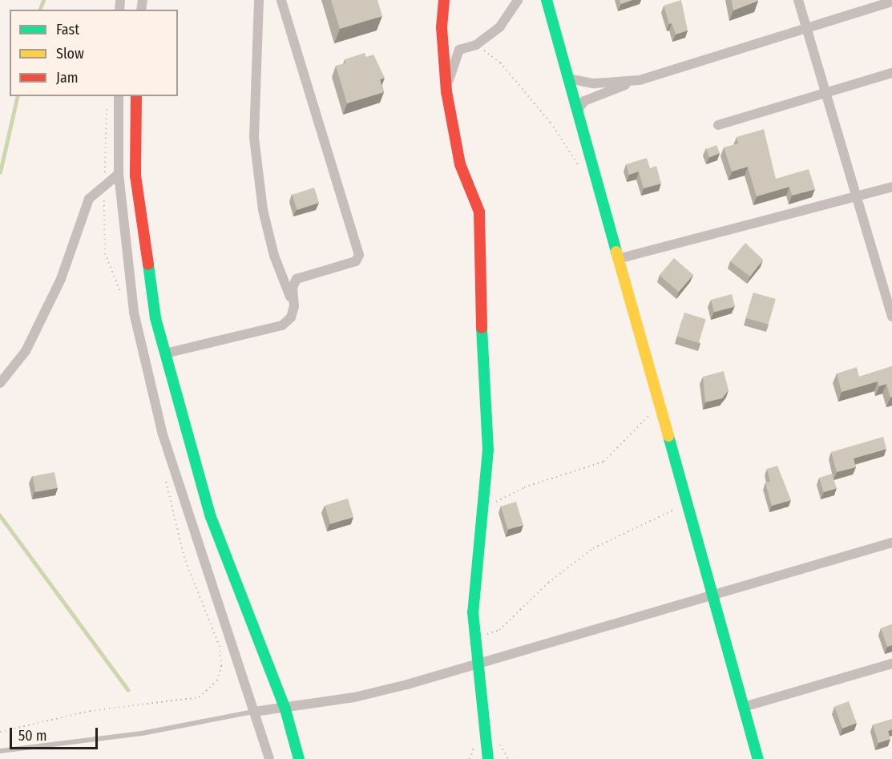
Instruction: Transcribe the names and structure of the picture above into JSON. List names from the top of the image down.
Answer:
{
  "legend": ["Fast", "Slow", "Jam"],
  "scale_bar": "50 m"
}
